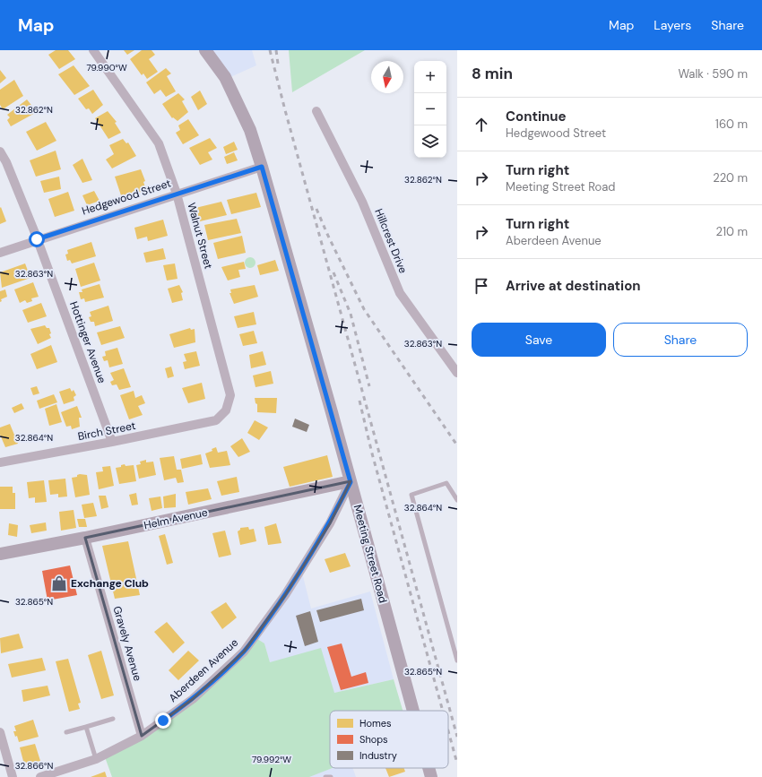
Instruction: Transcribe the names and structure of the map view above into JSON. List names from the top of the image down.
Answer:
{
  "streets": {
    "street": [
      "Hedgewood Street",
      "Walnut Street",
      "Hillcrest Drive",
      "Hottinger Avenue",
      "Birch Street",
      "Helm Avenue",
      "Meeting Street Road",
      "Gravely Avenue",
      "Aberdeen Avenue"
    ]
  },
  "crossings": [
    ["Hedgewood Street", "Walnut Street"],
    ["Hedgewood Street", "Hottinger Avenue"],
    ["Hedgewood Street", "Meeting Street Road"],
    ["Walnut Street", "Birch Street"],
    ["Hottinger Avenue", "Birch Street"],
    ["Helm Avenue", "Meeting Street Road"],
    ["Helm Avenue", "Gravely Avenue"],
    ["Helm Avenue", "Aberdeen Avenue"],
    ["Meeting Street Road", "Aberdeen Avenue"],
    ["Gravely Avenue", "Aberdeen Avenue"]
  ],
  "places": {
    "shop": ["Exchange Club"]
  },
  "legend": ["Homes", "Shops", "Industry"],
  "north": "bottom",
  "page": {
    "header": "Map",
    "nav": ["Map", "Layers", "Share"],
    "heading": ["8 min", "Walk · 590 m"],
    "map_buttons": ["+", "−"],
    "list": [
      ["Continue", "Hedgewood Street", "160 m"],
      ["Turn right", "Meeting Street Road", "220 m"],
      ["Turn right", "Aberdeen Avenue", "210 m"],
      "Arrive at destination"
    ],
    "buttons": ["Save", "Share"]
  },
  "coordinates": [
    "79.990°W",
    "32.862°N",
    "32.863°N",
    "32.864°N",
    "32.865°N",
    "79.992°W",
    "32.866°N"
  ]
}
